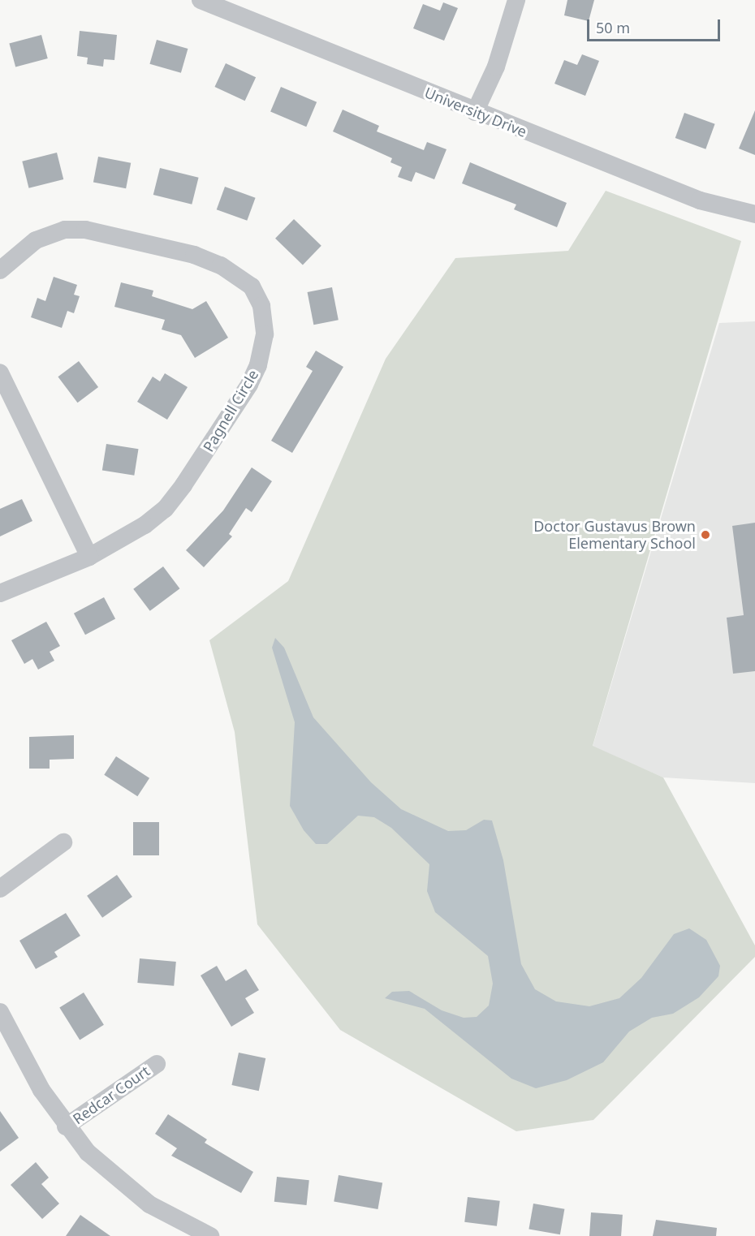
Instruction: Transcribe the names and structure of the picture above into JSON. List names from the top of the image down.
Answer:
{
  "streets": {
    "street": ["University Drive", "Pagnell Circle", "Redcar Court"]
  },
  "places": ["Doctor Gustavus Brown Elementary School"],
  "scale_bar": "50 m"
}
